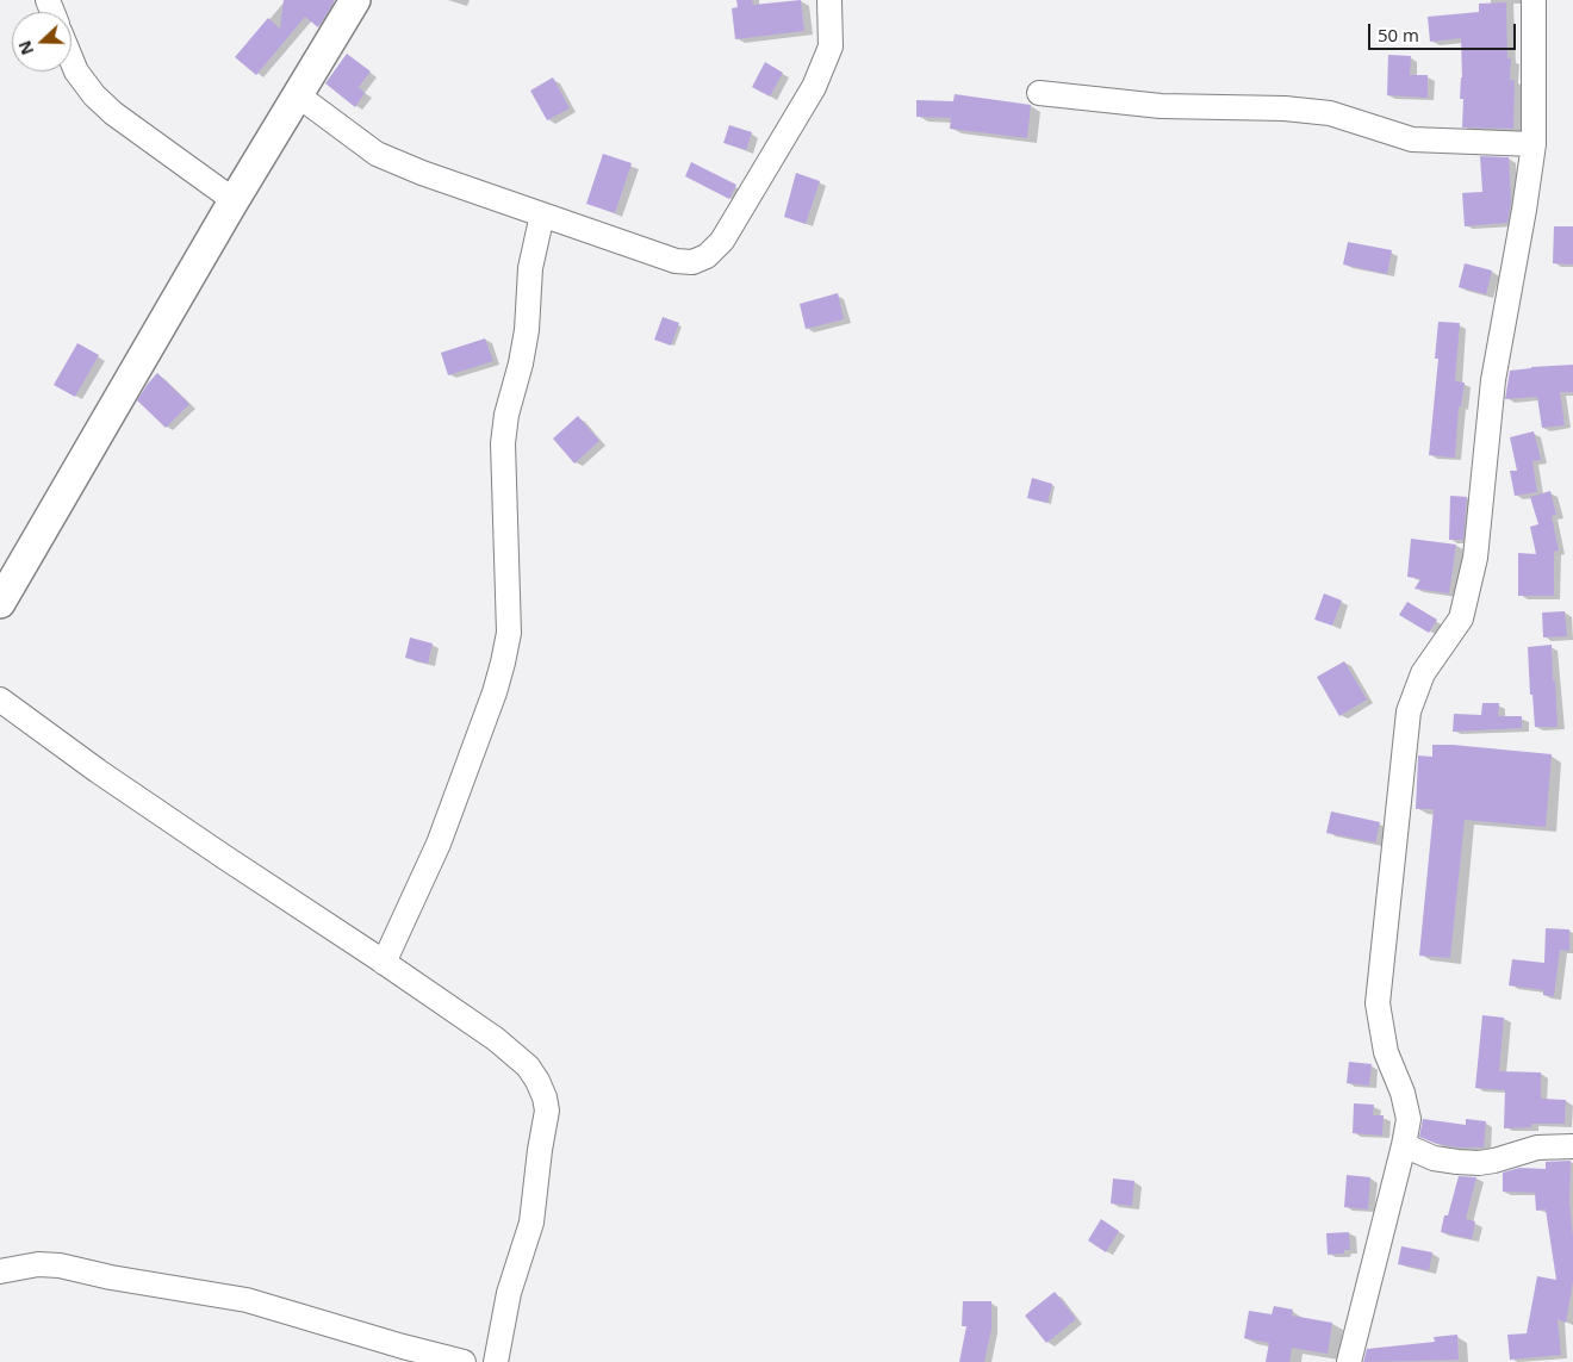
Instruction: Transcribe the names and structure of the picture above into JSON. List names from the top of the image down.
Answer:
{
  "scale_bar": "50 m",
  "north": "left"
}
